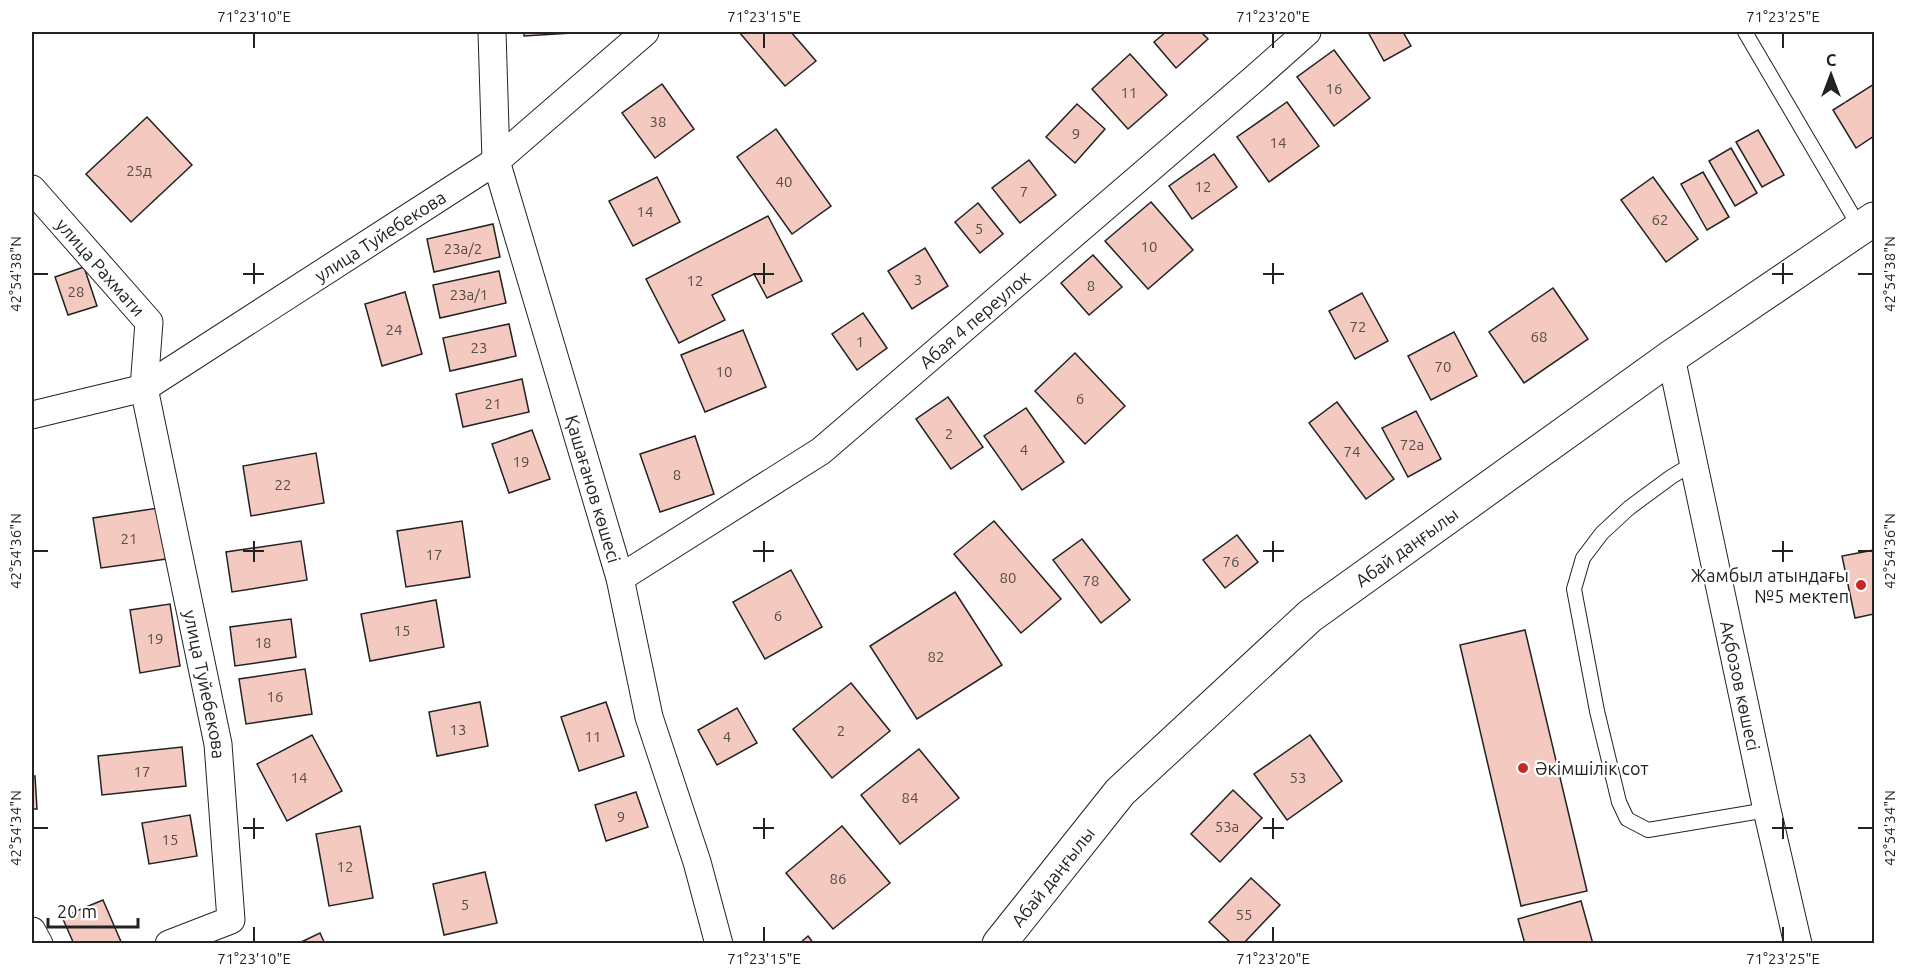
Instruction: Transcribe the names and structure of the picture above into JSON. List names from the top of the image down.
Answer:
{
  "streets": {
    "main road": ["Абай даңғылы"],
    "street": [
      "улица Туйебекова",
      "улица Рахмати",
      "Абая 4 переулок",
      "Қашағанов көшесі",
      "Ақбозов көшесі"
    ]
  },
  "crossings": [
    ["улица Туйебекова", "улица Рахмати"],
    ["улица Туйебекова", "Қашағанов көшесі"],
    ["Абая 4 переулок", "Қашағанов көшесі"],
    ["Абай даңғылы", "Ақбозов көшесі"]
  ],
  "places": ["Жамбыл атындағы №5 мектеп", "Әкімшілік сот"],
  "house_numbers": [
    "16",
    "11",
    "38",
    "9",
    "14",
    "25д",
    "40",
    "12",
    "7",
    "14",
    "62",
    "5",
    "10",
    "23а/2",
    "3",
    "12",
    "8",
    "28",
    "23а/1",
    "72",
    "24",
    "68",
    "1",
    "23",
    "70",
    "10",
    "6",
    "21",
    "2",
    "72а",
    "4",
    "74",
    "19",
    "8",
    "22",
    "21",
    "17",
    "76",
    "80",
    "78",
    "6",
    "15",
    "19",
    "18",
    "82",
    "16",
    "13",
    "2",
    "11",
    "4",
    "17",
    "14",
    "53",
    "84",
    "9",
    "53а",
    "15",
    "12",
    "86",
    "5",
    "55"
  ],
  "scale_bar": "20 m",
  "north": "top",
  "coordinates": [
    "71°23'10\"E",
    "71°23'15\"E",
    "71°23'20\"E",
    "71°23'25\"E",
    "42°54'38\"N",
    "42°54'36\"N",
    "42°54'34\"N"
  ]
}
